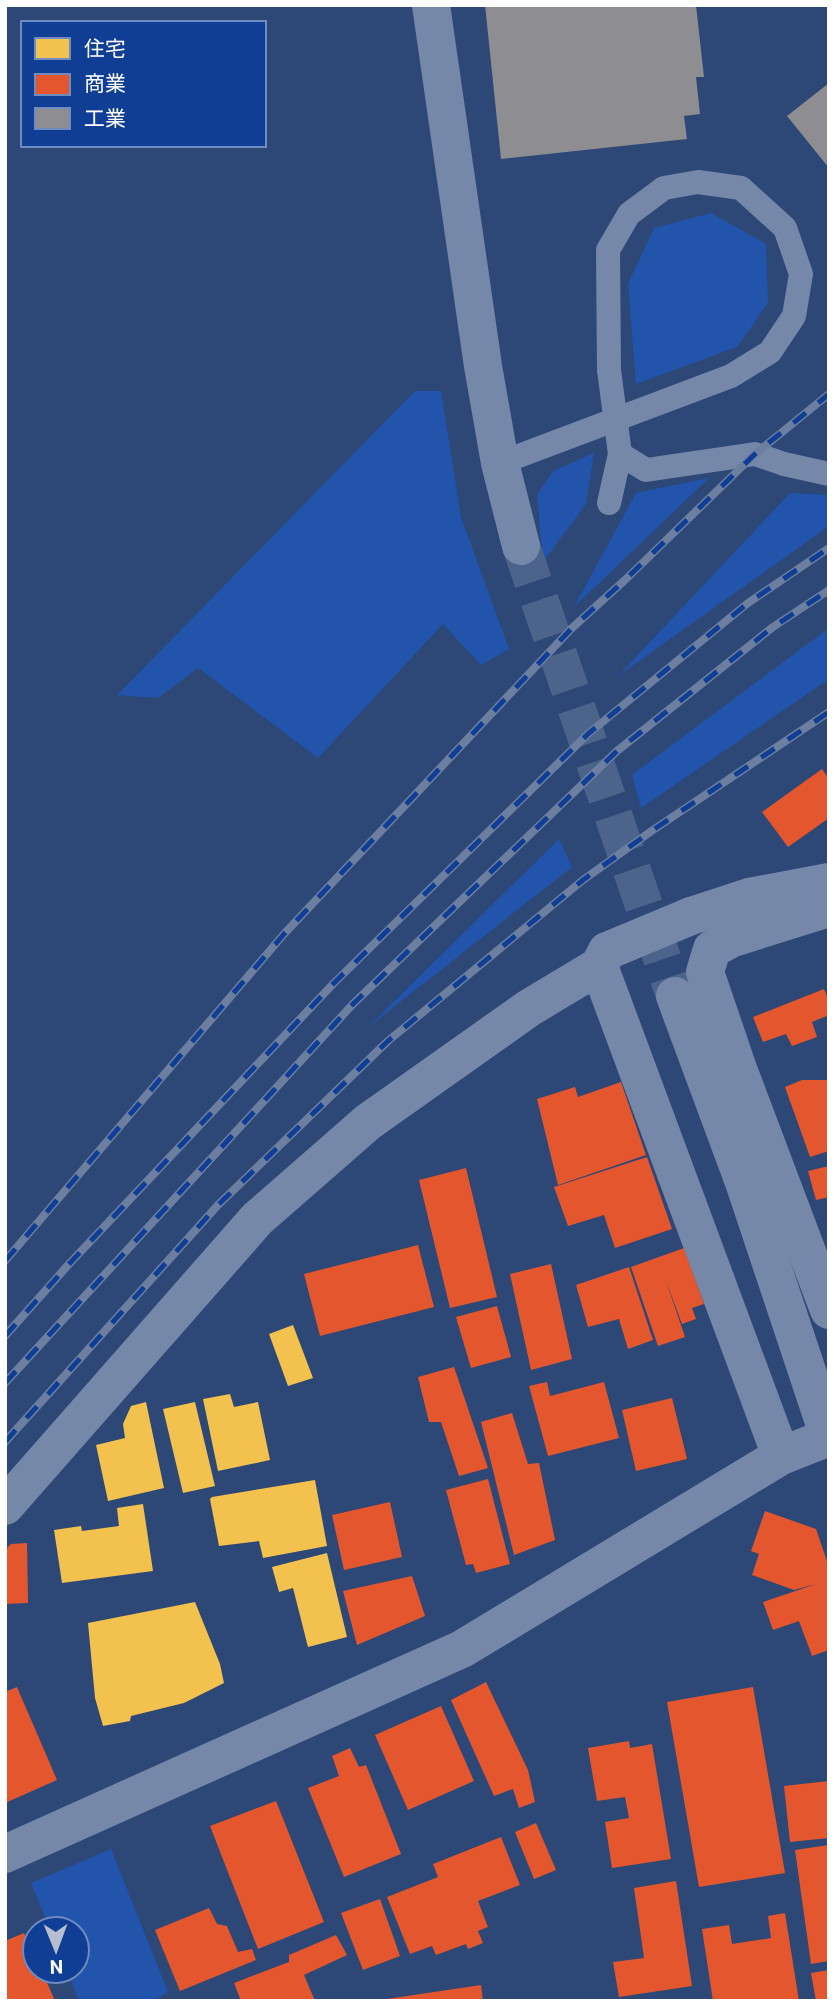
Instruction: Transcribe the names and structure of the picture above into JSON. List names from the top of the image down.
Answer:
{
  "legend": ["住宅", "商業", "工業"],
  "north": "bottom"
}
